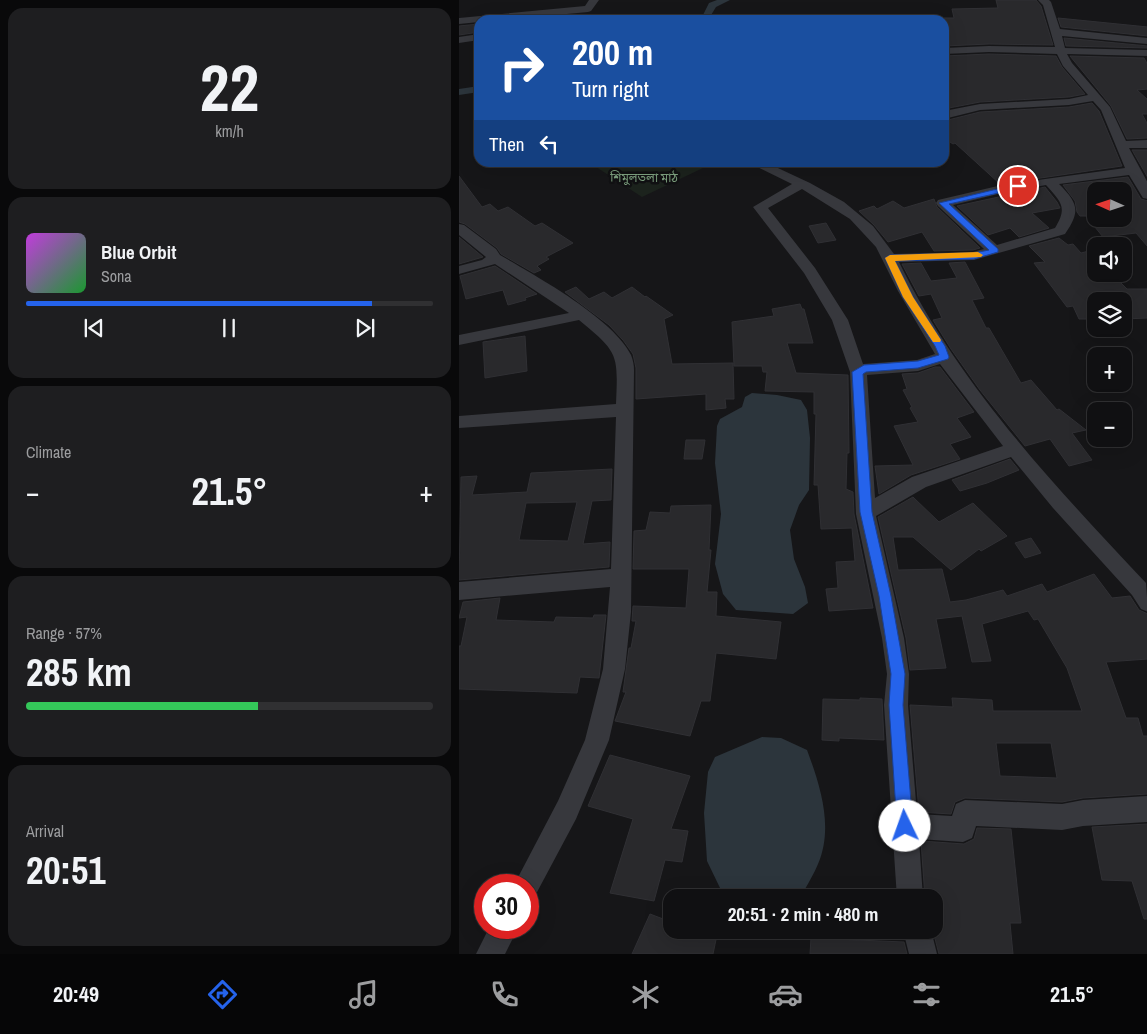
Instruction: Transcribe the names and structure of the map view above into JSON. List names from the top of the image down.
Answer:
{
  "parks": ["শিমুলতলা মাঠ"],
  "north": "left",
  "page": {
    "tile": [
      ["22", "km/h"],
      "Climate",
      ["Range · 57%", "285 km"],
      ["Arrival", "20:51"]
    ],
    "turn": ["200 m", "Turn right"],
    "then": "Then",
    "map_buttons": ["+", "−"],
    "song": ["Blue Orbit", "Sona"],
    "heat": ["−", "21.5°", "+"],
    "limit": "30",
    "trip": "20:51 · 2 min · 480 m",
    "tabs": ["20:49", "21.5°"]
  }
}
